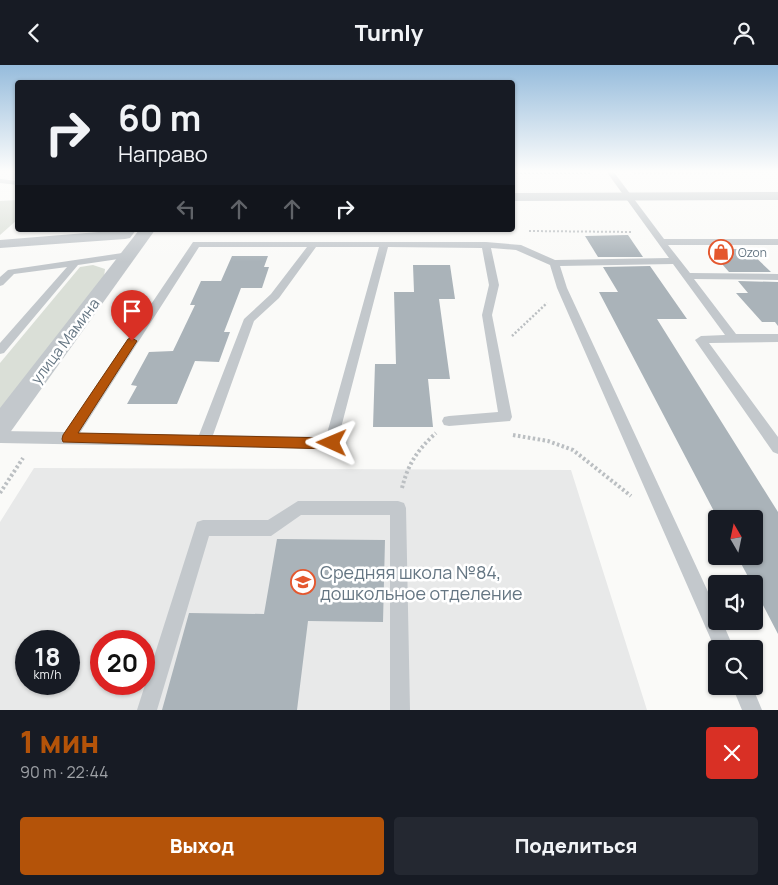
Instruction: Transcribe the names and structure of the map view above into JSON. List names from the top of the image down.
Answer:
{
  "streets": {
    "street": ["улица Мамина"]
  },
  "places": {
    "shop": ["Ozon"],
    "school or university": ["Средняя школа №84, дошкольное отделение"]
  },
  "north": "top",
  "page": {
    "header": "Turnly",
    "turn": ["60 m", "Направо"],
    "speed": "18 km/h",
    "limit": "20",
    "heading": ["1 мин", "90 m · 22:44"],
    "buttons": ["Выход", "Поделиться"]
  }
}
